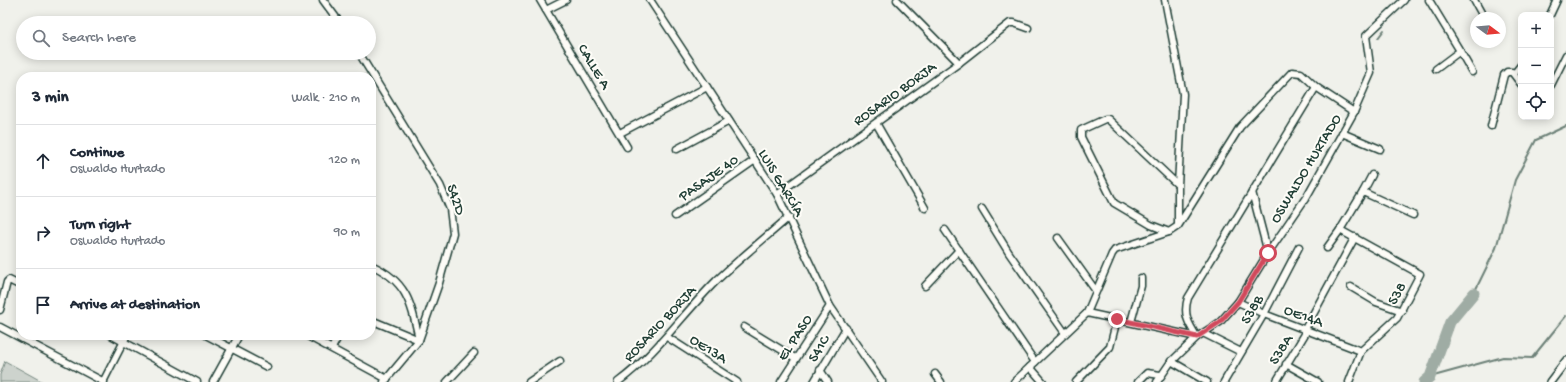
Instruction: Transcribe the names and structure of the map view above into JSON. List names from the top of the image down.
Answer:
{
  "streets": {
    "street": [
      "CALLE A",
      "ROSARIO BORJA",
      "OSWALDO HURTADO",
      "PASAJE 40",
      "LUIS GARCÍA",
      "S42D",
      "S38",
      "S38B",
      "OE14A",
      "EL PASO",
      "OE13A",
      "S41C",
      "S38A"
    ]
  },
  "crossings": [
    ["ROSARIO BORJA", "LUIS GARCÍA"],
    ["ROSARIO BORJA", "OE13A"],
    ["OSWALDO HURTADO", "OE14A"],
    ["PASAJE 40", "LUIS GARCÍA"],
    ["LUIS GARCÍA", "EL PASO"],
    ["LUIS GARCÍA", "S41C"],
    ["S38", "OE14A"],
    ["S38B", "OE14A"],
    ["OE14A", "S38A"]
  ],
  "north": "right",
  "page": {
    "map_buttons": ["+", "−"],
    "search": "Search here",
    "heading": ["3 min", "Walk · 210 m"],
    "list": [
      ["Continue", "Oswaldo Hurtado", "120 m"],
      ["Turn right", "Oswaldo Hurtado", "90 m"],
      "Arrive at destination"
    ]
  }
}
